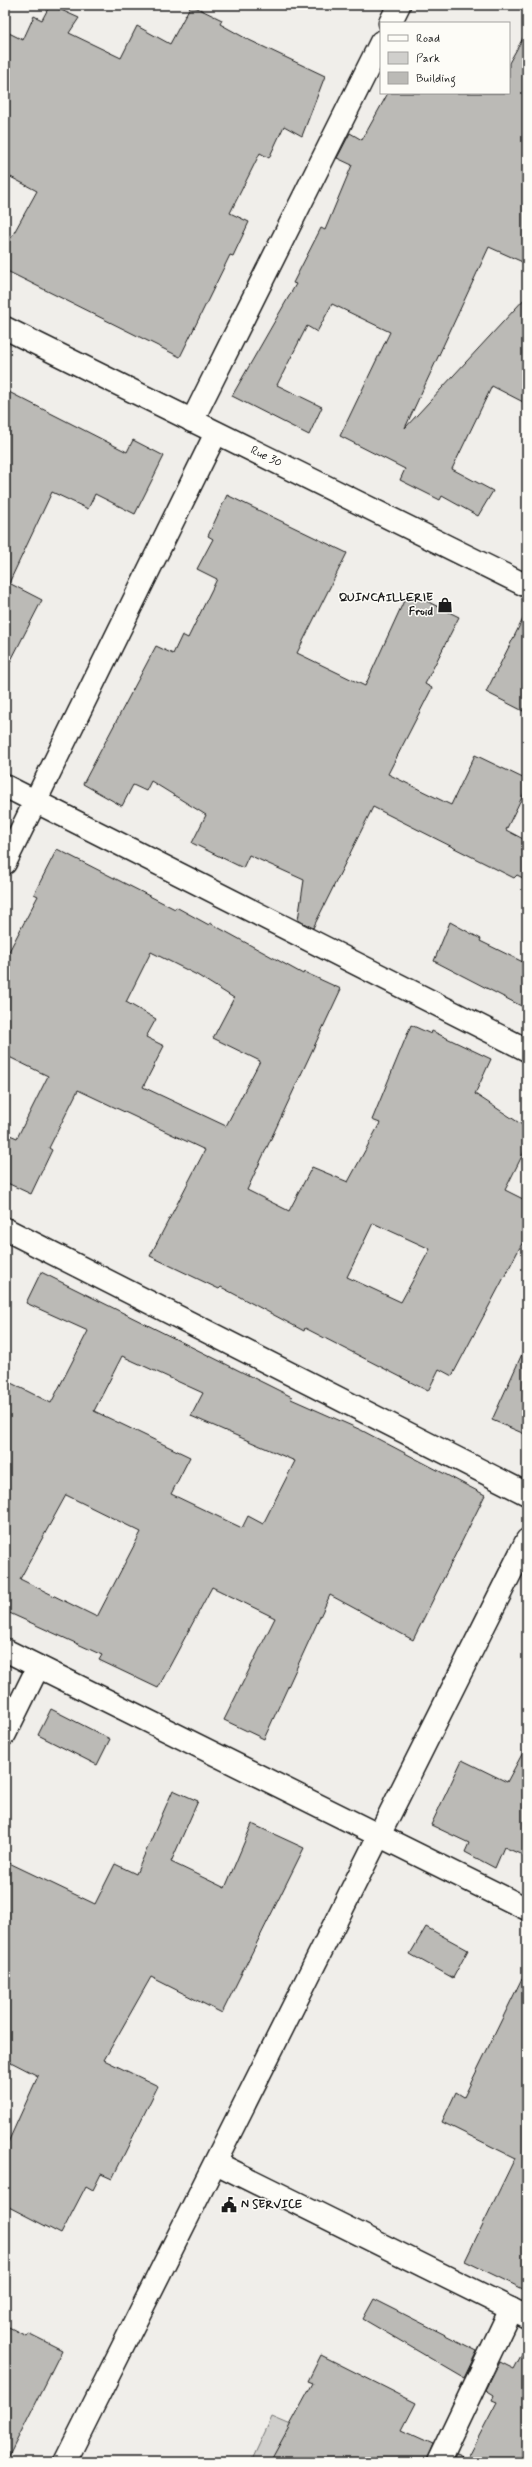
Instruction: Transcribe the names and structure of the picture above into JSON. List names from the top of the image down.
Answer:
{
  "streets": {
    "street": ["Rue 30"]
  },
  "places": {
    "shop": ["QUINCAILLERIE Froid"],
    "public building": ["N SERVICE"]
  },
  "legend": ["Road", "Park", "Building"]
}
